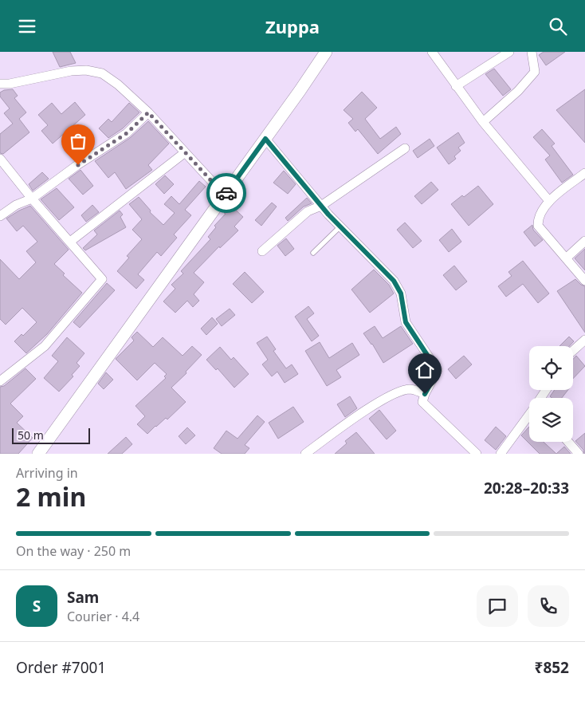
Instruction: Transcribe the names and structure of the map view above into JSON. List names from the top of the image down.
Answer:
{
  "scale_bar": "50 m",
  "page": {
    "header": "Zuppa",
    "scale": "50 m",
    "heading": ["2 min", "Arriving in", "20:28–20:33"],
    "panel": [
      "Sam",
      "Courier · 4.4",
      "Order #7001",
      "₹852"
    ],
    "bar": "On the way · 250 m",
    "round": "S"
  }
}
